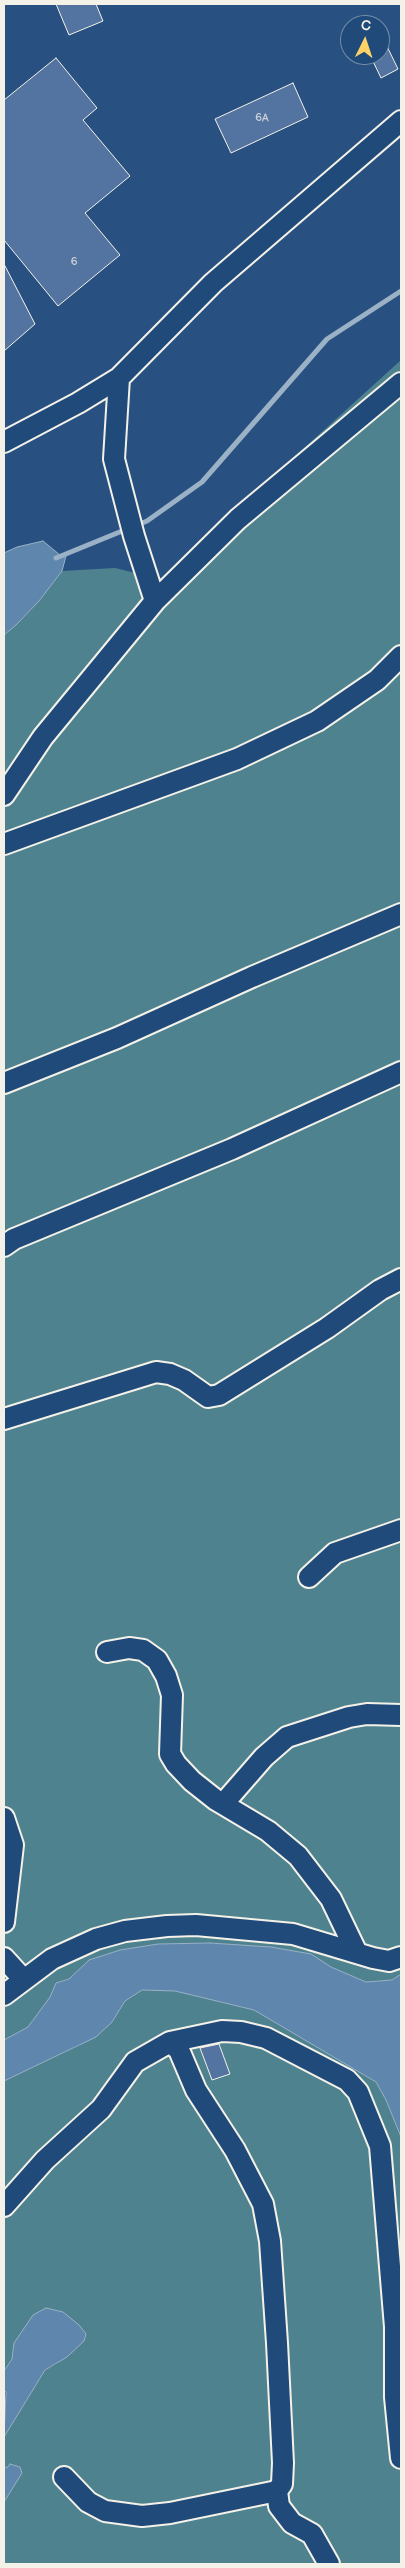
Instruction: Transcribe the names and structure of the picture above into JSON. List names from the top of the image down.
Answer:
{
  "house_numbers": ["6А", "6"],
  "north": "top"
}
